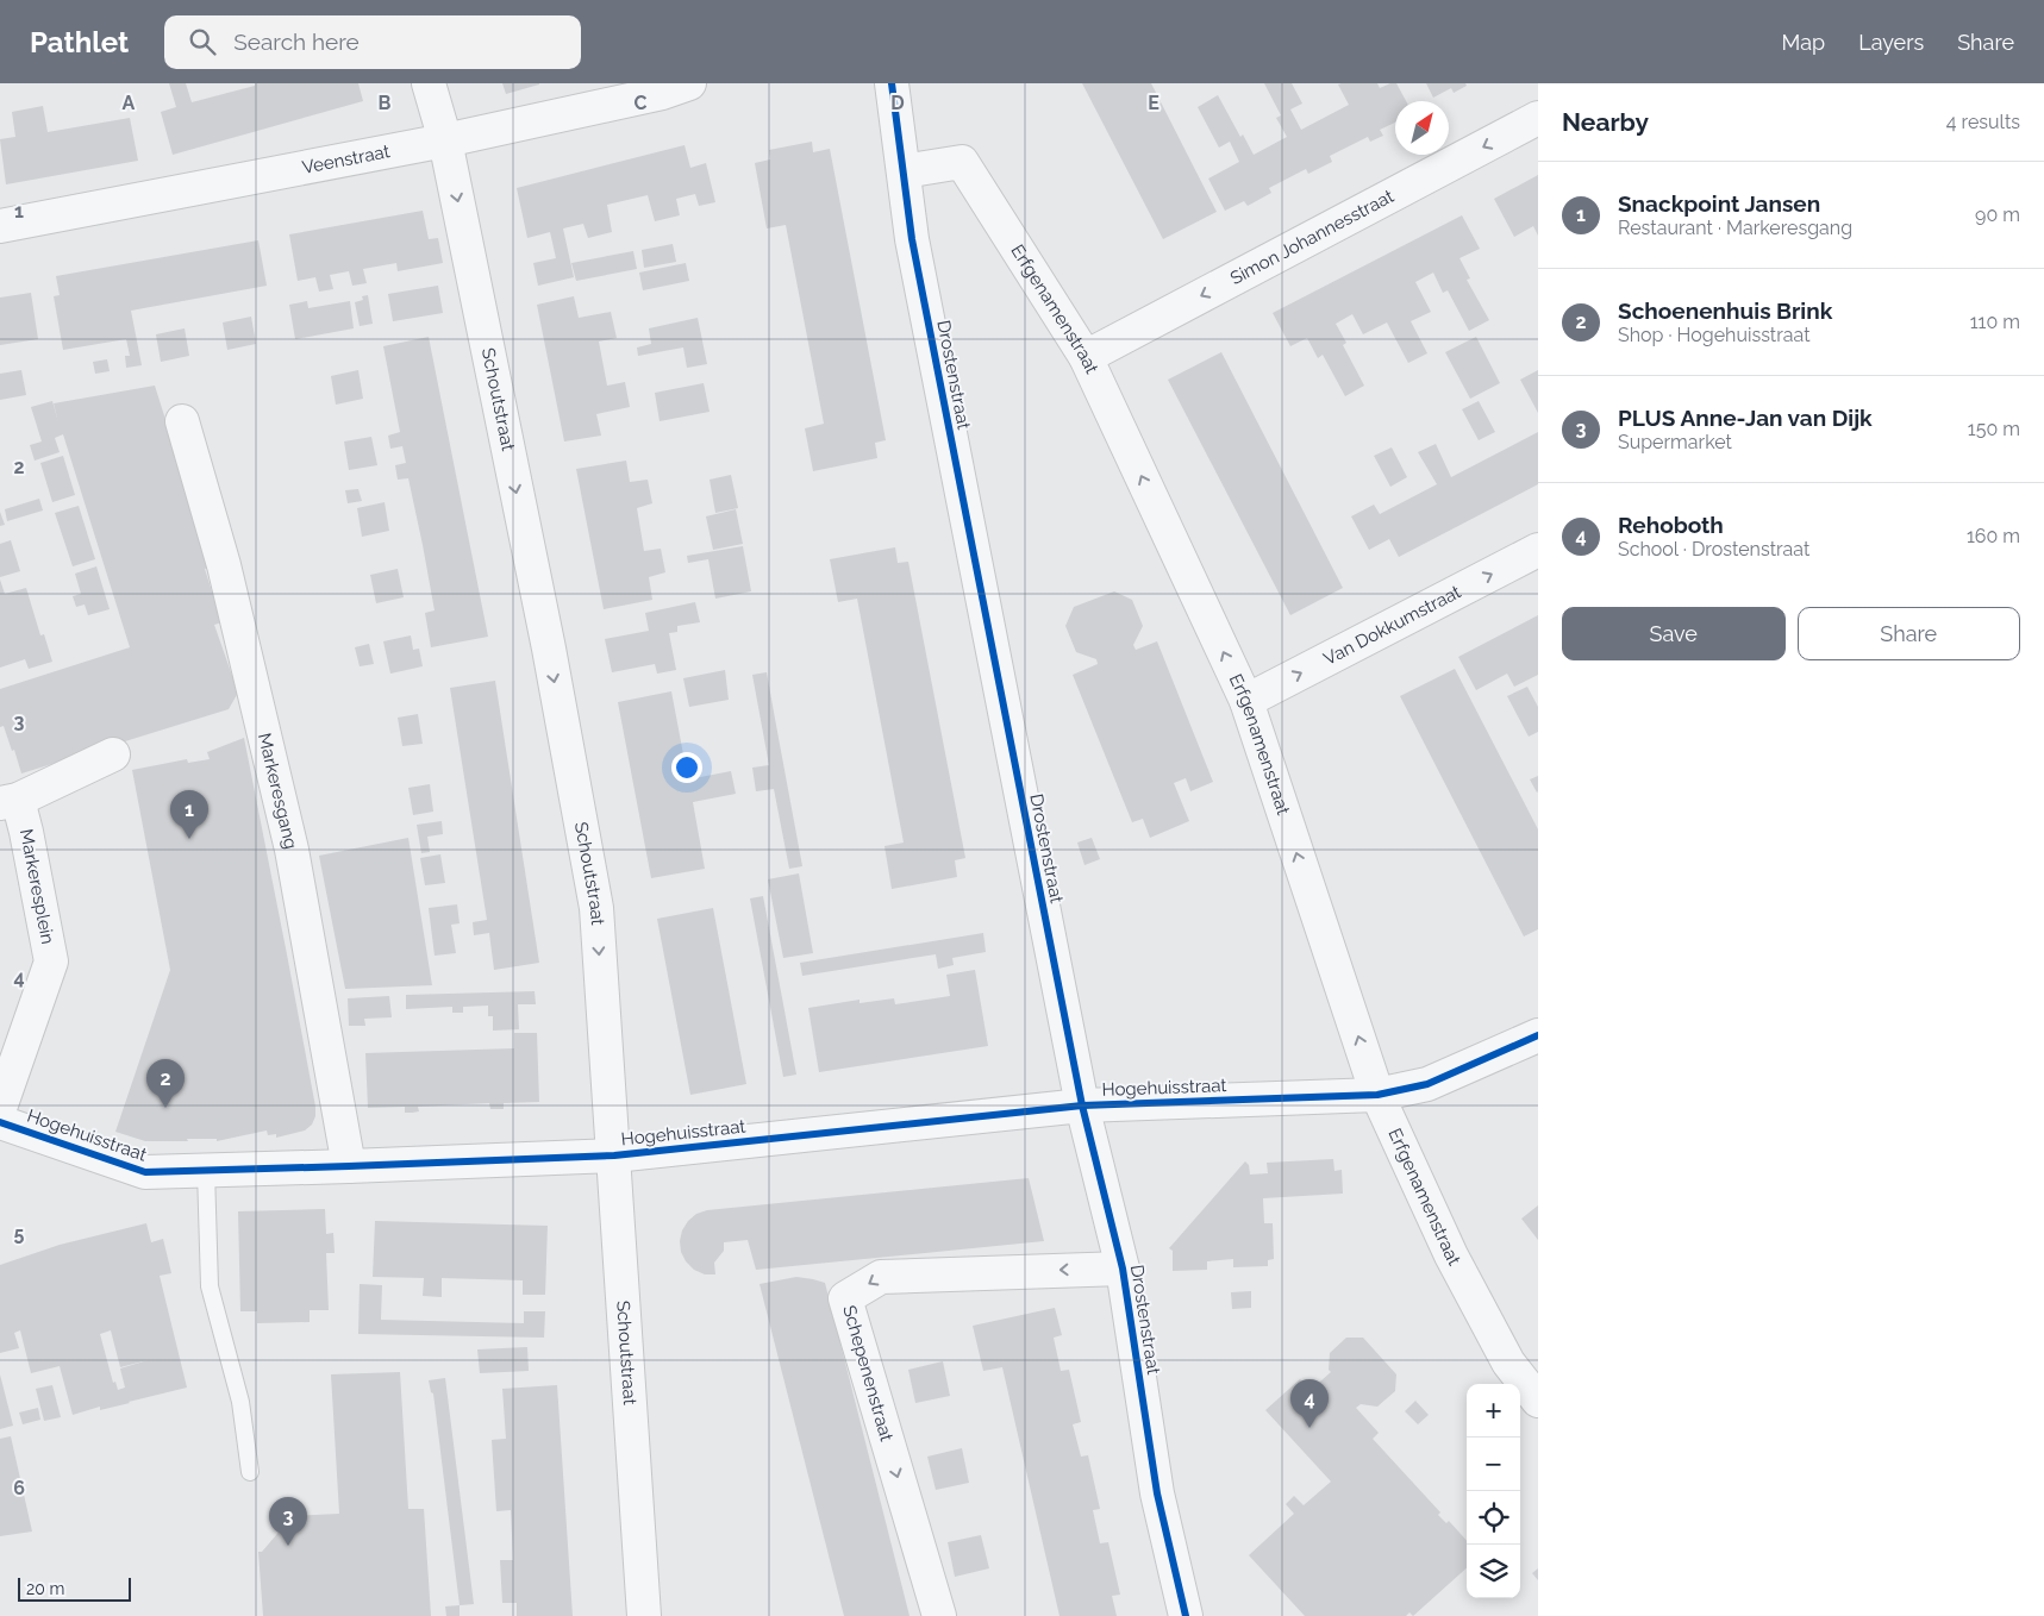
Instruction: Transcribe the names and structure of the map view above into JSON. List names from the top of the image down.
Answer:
{
  "streets": {
    "street": [
      "Veenstraat",
      "Simon Johannesstraat",
      "Erfgenamenstraat",
      "Drostenstraat",
      "Schoutstraat",
      "Van Dokkumstraat",
      "Markeresgang",
      "Markeresplein",
      "Hogehuisstraat",
      "Schepenenstraat"
    ]
  },
  "crossings": [
    ["Veenstraat", "Schoutstraat"],
    ["Simon Johannesstraat", "Erfgenamenstraat"],
    ["Erfgenamenstraat", "Drostenstraat"],
    ["Erfgenamenstraat", "Van Dokkumstraat"],
    ["Erfgenamenstraat", "Hogehuisstraat"],
    ["Drostenstraat", "Hogehuisstraat"],
    ["Drostenstraat", "Schepenenstraat"],
    ["Schoutstraat", "Hogehuisstraat"],
    ["Markeresgang", "Hogehuisstraat"]
  ],
  "one_way": [
    "Simon Johannesstraat",
    "Erfgenamenstraat",
    "Schoutstraat",
    "Van Dokkumstraat"
  ],
  "scale_bar": "20 m",
  "north": "top right",
  "page": {
    "header": "Pathlet",
    "search": "Search here",
    "nav": ["Map", "Layers", "Share"],
    "heading": ["Nearby", "4 results"],
    "list": [
      {
        "mark": "1",
        "name": "Snackpoint Jansen",
        "note": "Restaurant · Markeresgang",
        "value": "90 m"
      },
      {
        "mark": "2",
        "name": "Schoenenhuis Brink",
        "note": "Shop · Hogehuisstraat",
        "value": "110 m"
      },
      {
        "mark": "3",
        "name": "PLUS Anne-Jan van Dijk",
        "note": "Supermarket",
        "value": "150 m"
      },
      {
        "mark": "4",
        "name": "Rehoboth",
        "note": "School · Drostenstraat",
        "value": "160 m"
      }
    ],
    "buttons": ["Save", "Share"],
    "pins": [
      "1",
      "2",
      "4",
      "3"
    ],
    "map_buttons": ["+", "−"],
    "scale": "20 m"
  },
  "grid": {
    "columns": [
      "A",
      "B",
      "C",
      "D",
      "E"
    ],
    "rows": [
      "1",
      "2",
      "3",
      "4",
      "5",
      "6"
    ]
  }
}
